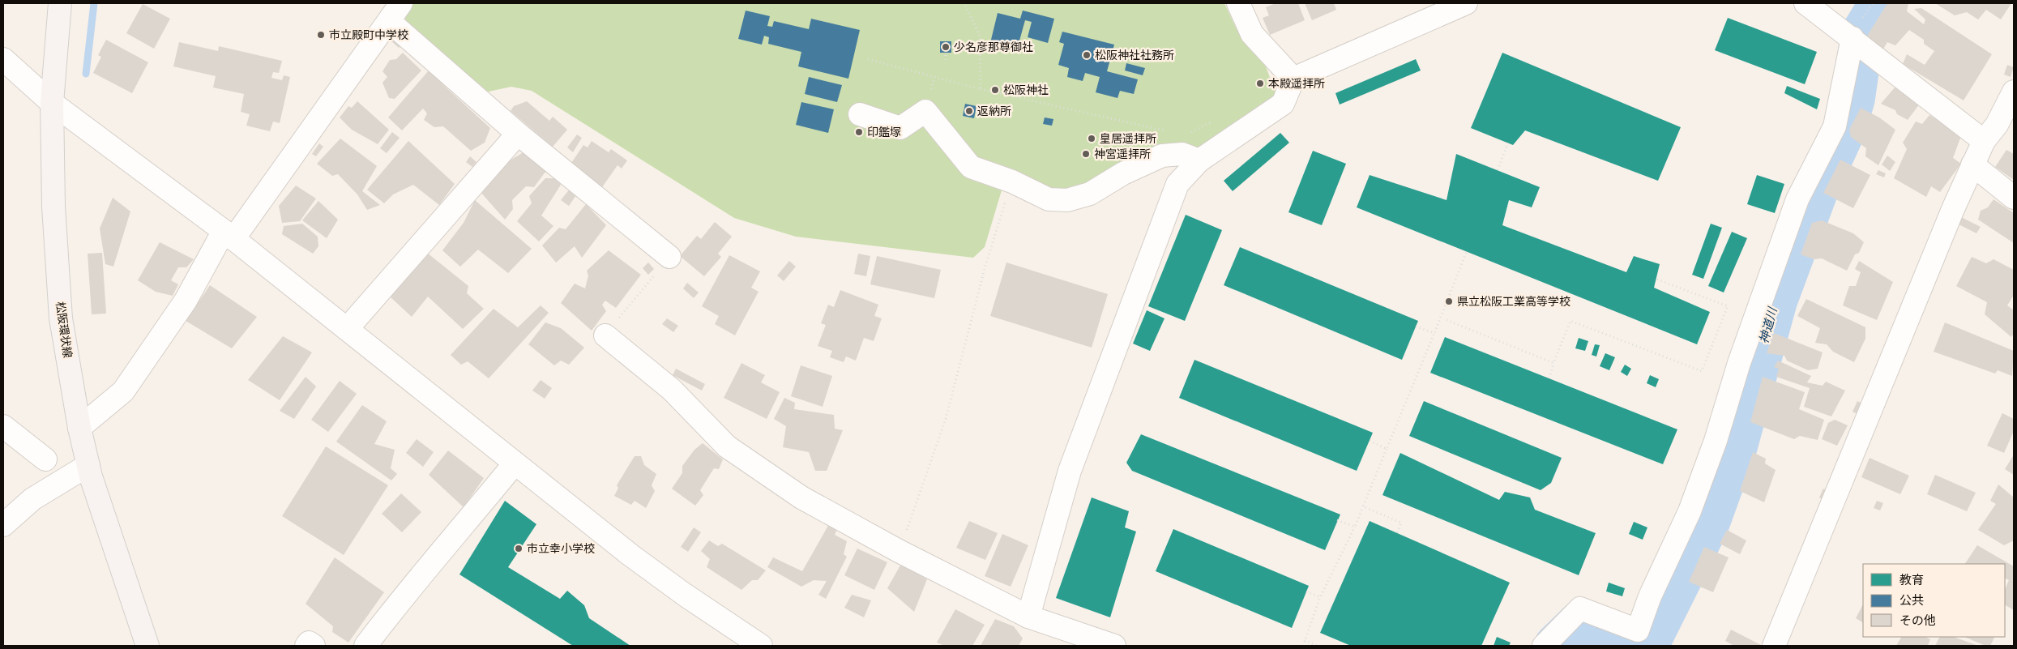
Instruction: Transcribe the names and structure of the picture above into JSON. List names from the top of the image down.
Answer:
{
  "streets": {
    "main road": ["松阪環状線"]
  },
  "water": ["神道川"],
  "places": [
    "市立殿町中学校",
    "少名彦那尊御社",
    "松阪神社社務所",
    "本殿遥拝所",
    "松阪神社",
    "返納所",
    "印鑑塚",
    "皇居遥拝所",
    "神宮遥拝所",
    "県立松阪工業高等学校",
    "市立幸小学校"
  ],
  "legend": ["教育", "公共", "その他"]
}
